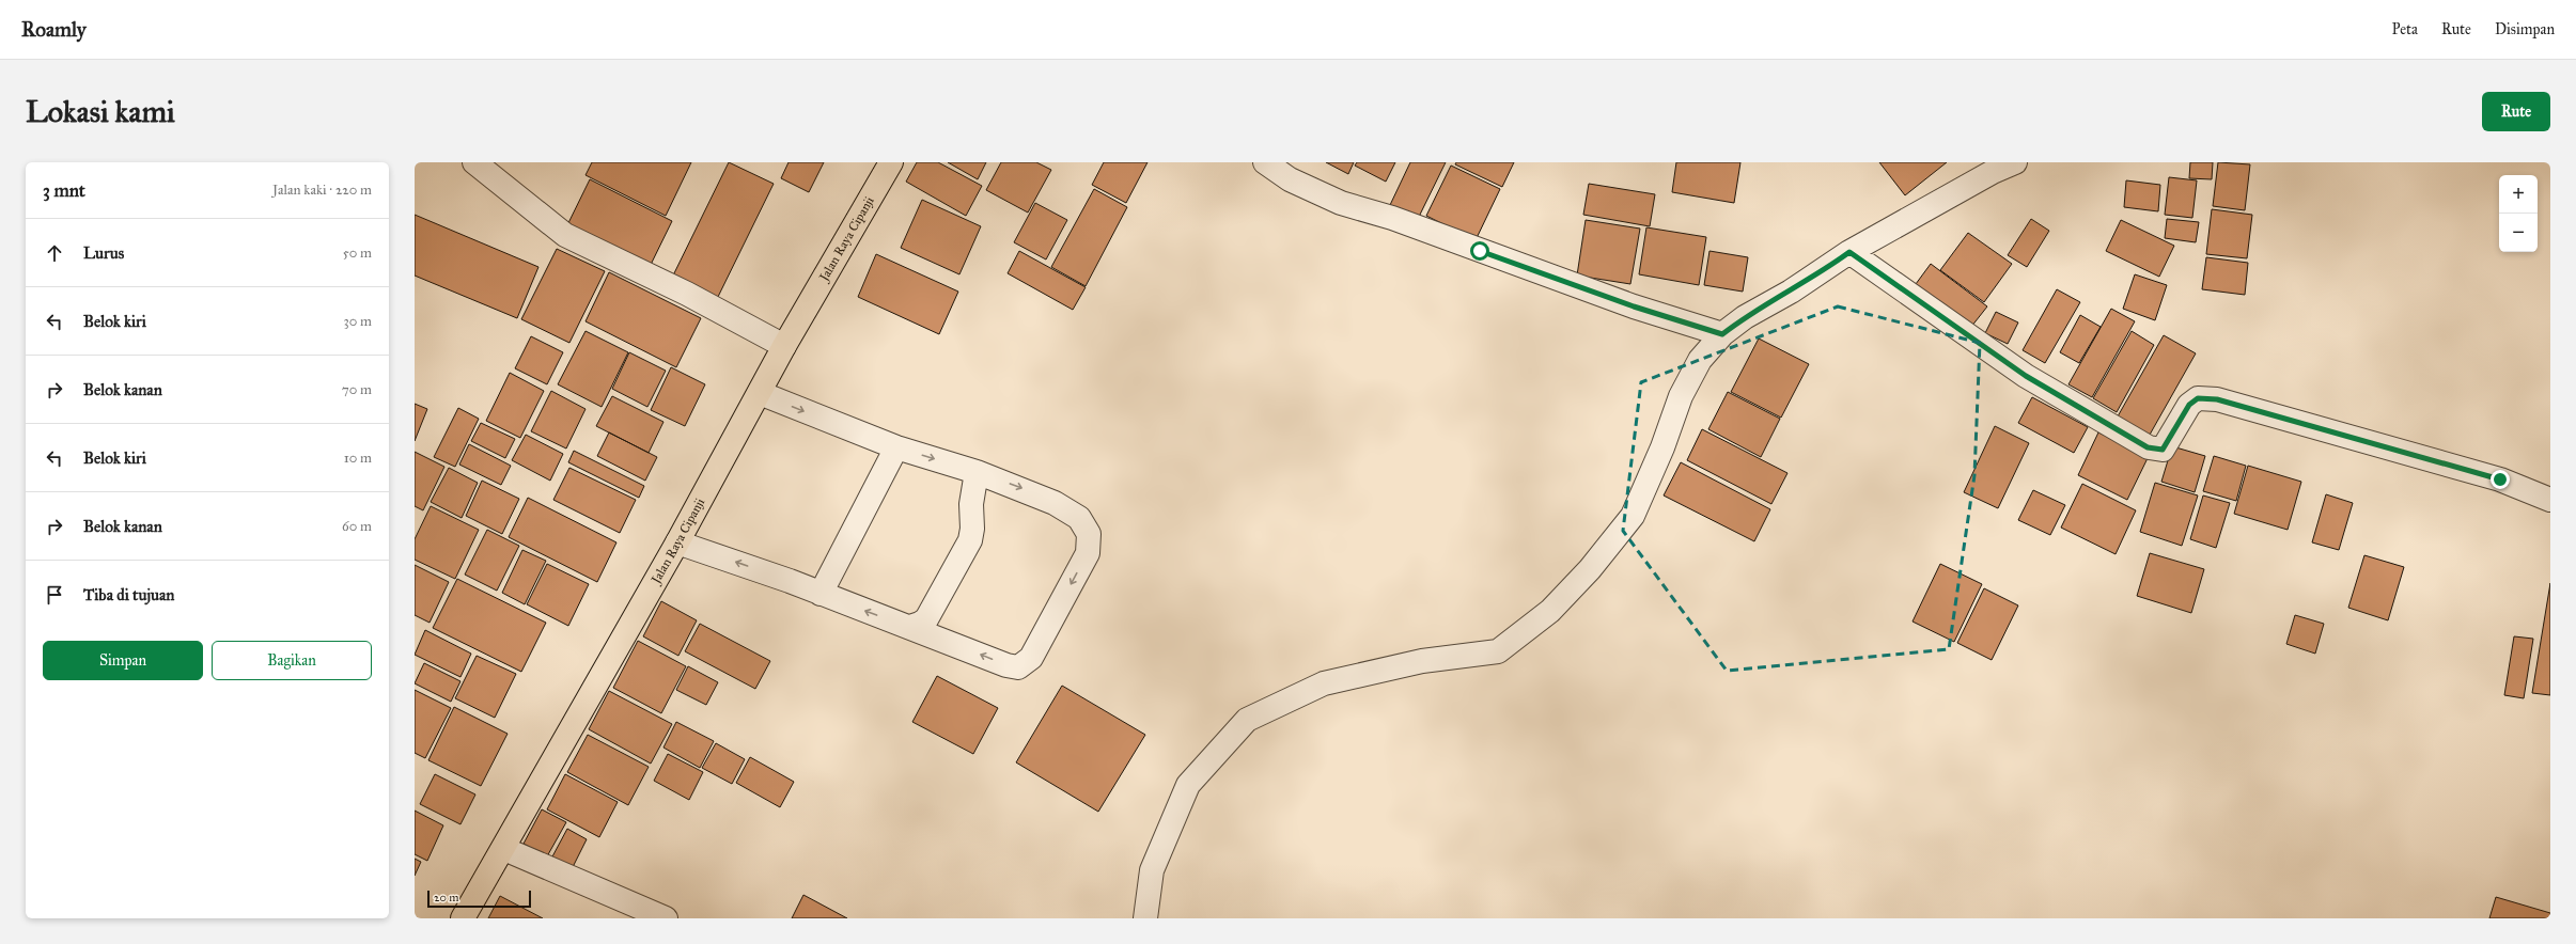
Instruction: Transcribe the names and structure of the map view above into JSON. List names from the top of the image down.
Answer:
{
  "streets": {
    "main road": ["Jalan Raya Cipanji"]
  },
  "scale_bar": "20 m",
  "page": {
    "header": "Roamly",
    "nav": ["Peta", "Rute", "Disimpan"],
    "buttons": [
      "Rute",
      ["Simpan", "Bagikan"]
    ],
    "title": "Lokasi kami",
    "heading": ["3 mnt", "Jalan kaki · 220 m"],
    "map_buttons": ["+", "−"],
    "list": [
      ["Lurus", "50 m"],
      ["Belok kiri", "30 m"],
      ["Belok kanan", "70 m"],
      ["Belok kiri", "10 m"],
      ["Belok kanan", "60 m"],
      "Tiba di tujuan"
    ],
    "scale": "20 m"
  }
}
